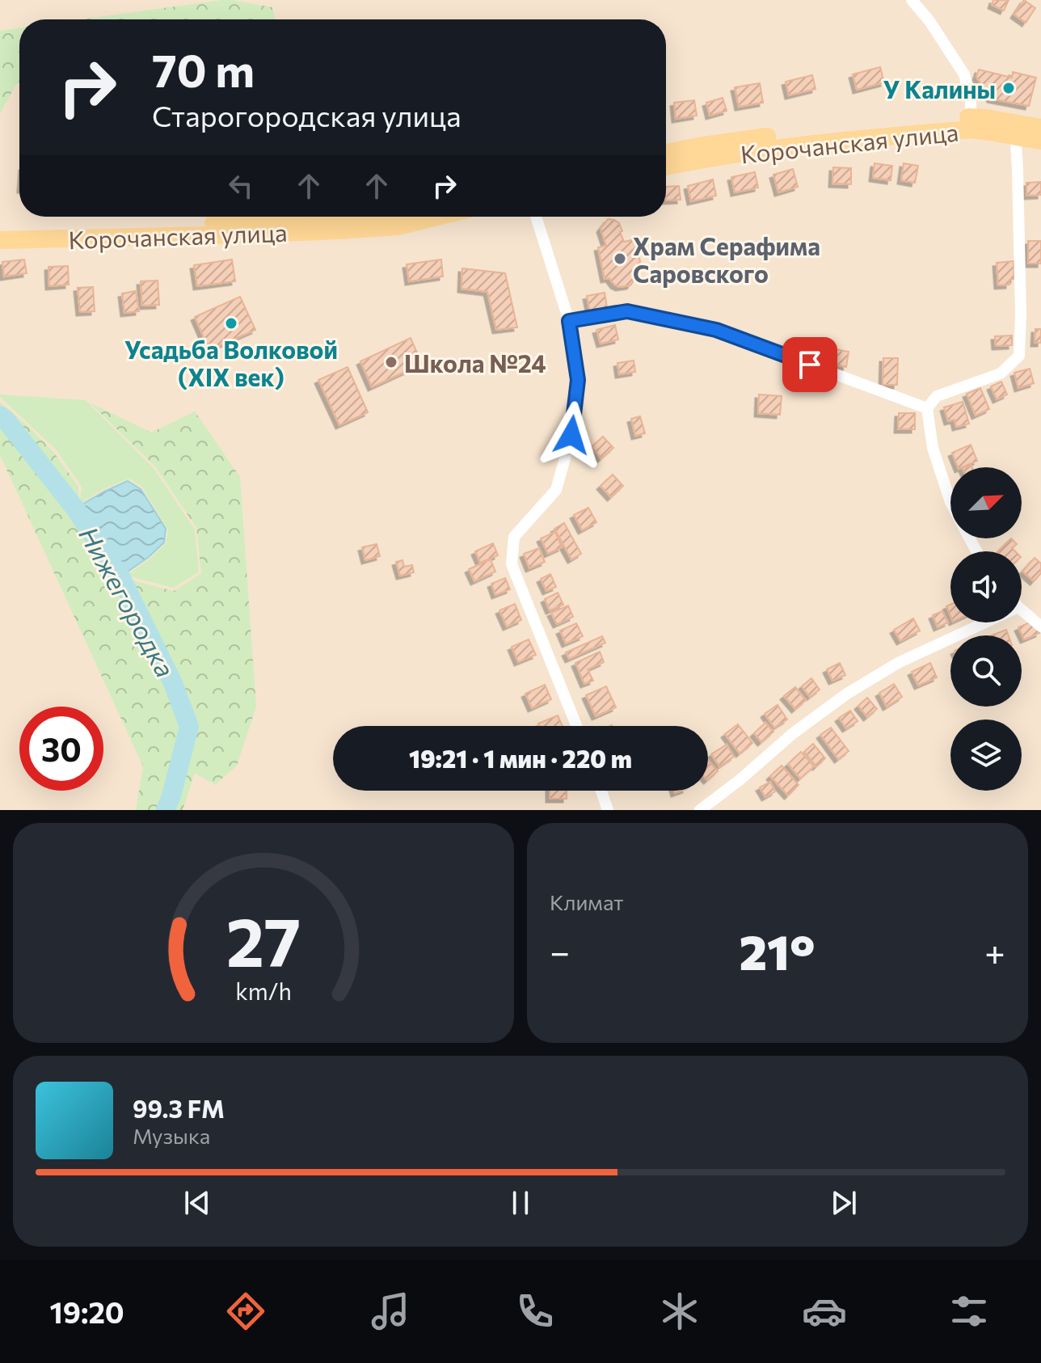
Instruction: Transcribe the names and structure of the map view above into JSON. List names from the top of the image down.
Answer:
{
  "streets": {
    "main road": ["Корочанская улица"]
  },
  "water": ["Нижегородка"],
  "places": [
    "У Калины",
    "Храм Серафима Саровского",
    "Усадьба Волковой (XIX век)",
    "Школа №24"
  ],
  "north": "top right",
  "page": {
    "turn": ["70 m", "Старогородская улица"],
    "limit": "30",
    "trip": "19:21 · 1 мин · 220 m",
    "tile": "Климат",
    "heat": ["−", "21°", "+"],
    "song": ["99.3 FM", "Музыка"],
    "tabs": "19:20",
    "gauge": ["27", "km/h"]
  }
}
